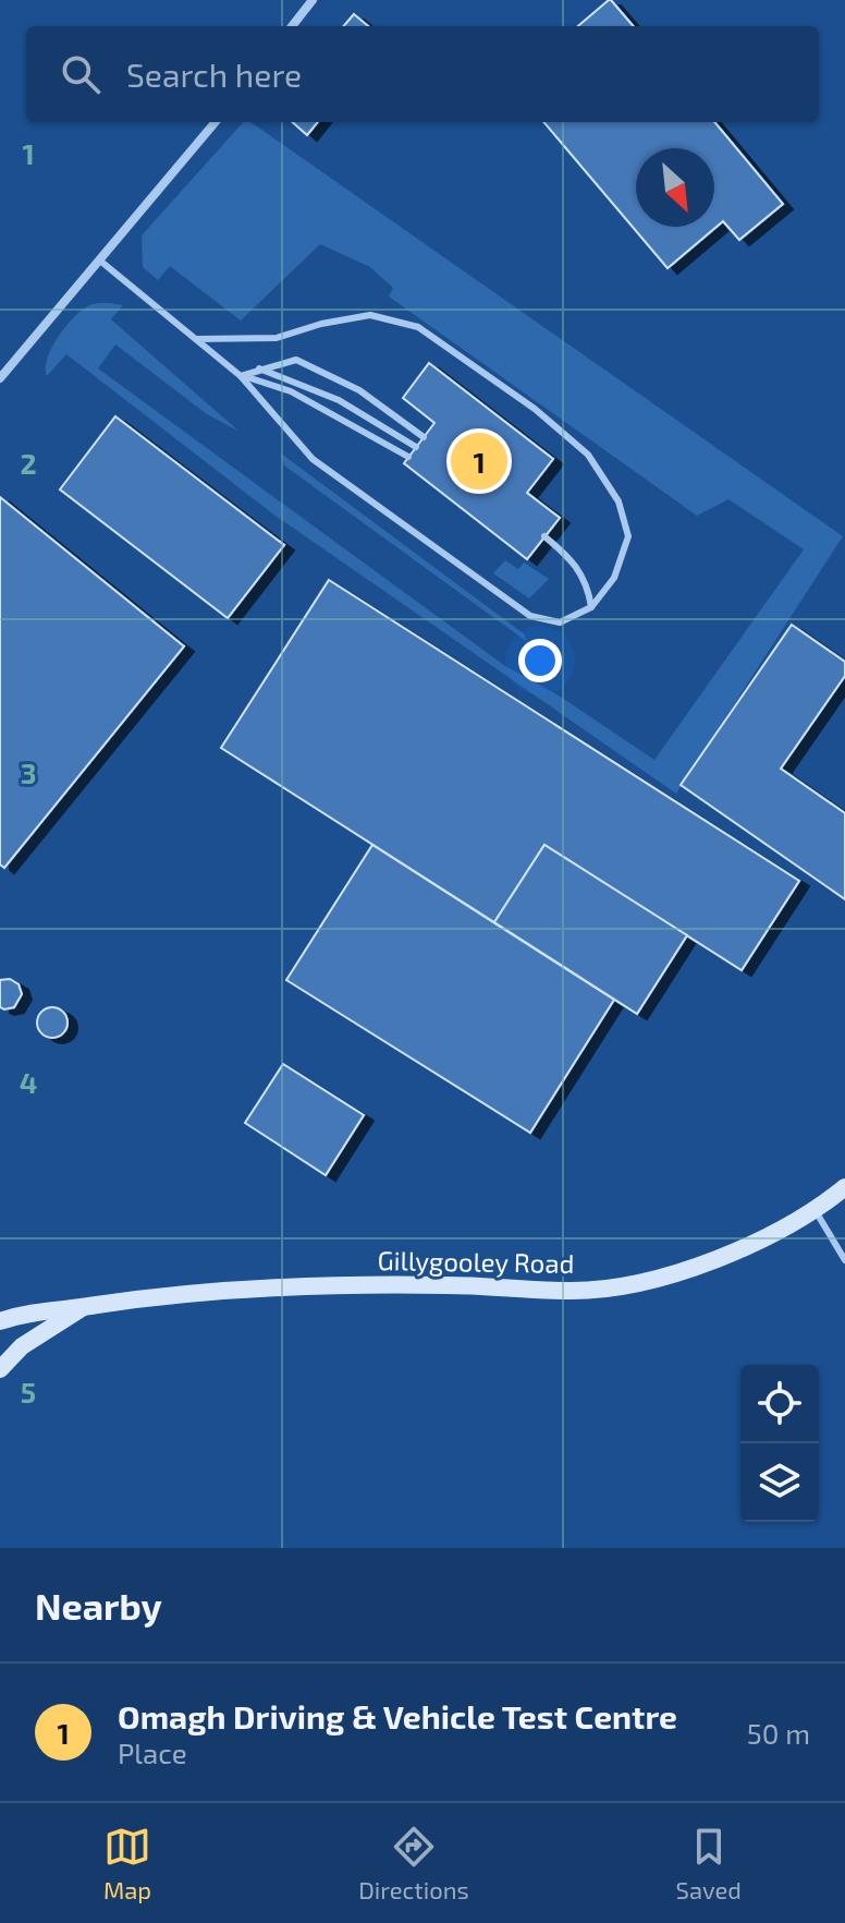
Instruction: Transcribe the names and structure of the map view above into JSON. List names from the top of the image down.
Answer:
{
  "streets": {
    "main road": ["Gillygooley Road"]
  },
  "north": "bottom right",
  "page": {
    "search": "Search here",
    "pins": "1",
    "heading": "Nearby",
    "list": [
      {
        "mark": "1",
        "name": "Omagh Driving & Vehicle Test Centre",
        "note": "Place",
        "value": "50 m"
      }
    ],
    "nav": ["Map", "Directions", "Saved"]
  },
  "grid": {
    "rows": [
      "1",
      "2",
      "3",
      "4",
      "5"
    ]
  }
}
